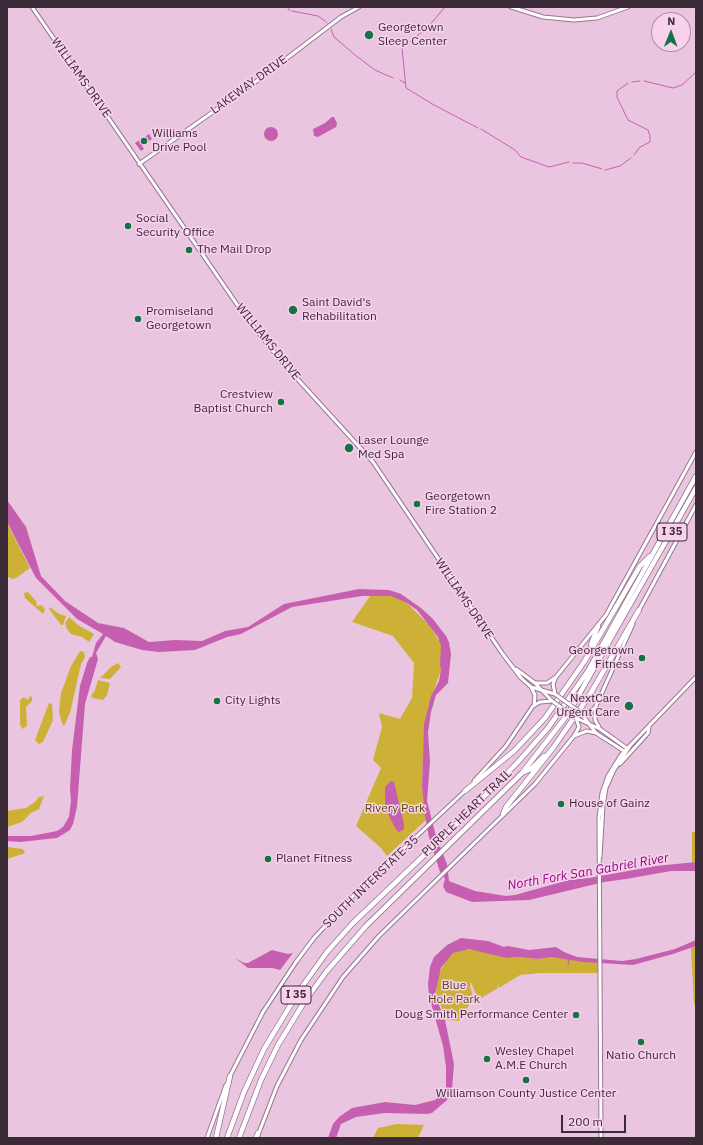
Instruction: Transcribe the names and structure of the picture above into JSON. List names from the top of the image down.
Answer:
{
  "streets": {
    "highway": ["I 35", "PURPLE HEART TRAIL"],
    "main road": ["WILLIAMS DRIVE", "LAKEWAY DRIVE", "SOUTH INTERSTATE 35"]
  },
  "crossings": [
    ["WILLIAMS DRIVE", "LAKEWAY DRIVE"]
  ],
  "water": ["North Fork San Gabriel River"],
  "parks": ["Rivery Park", "Blue Hole Park"],
  "places": [
    "Georgetown Sleep Center",
    "Williams Drive Pool",
    "Social Security Office",
    "The Mail Drop",
    "Saint David's Rehabilitation",
    "Promiseland Georgetown",
    "Crestview Baptist Church",
    "Laser Lounge Med Spa",
    "Georgetown Fire Station 2",
    "Georgetown Fitness",
    "City Lights",
    "NextCare Urgent Care",
    "House of Gainz",
    "Planet Fitness",
    "Doug Smith Performance Center",
    "Natio Church",
    "Wesley Chapel A.M.E Church",
    "Williamson County Justice Center"
  ],
  "scale_bar": "200 m",
  "north": "top"
}
